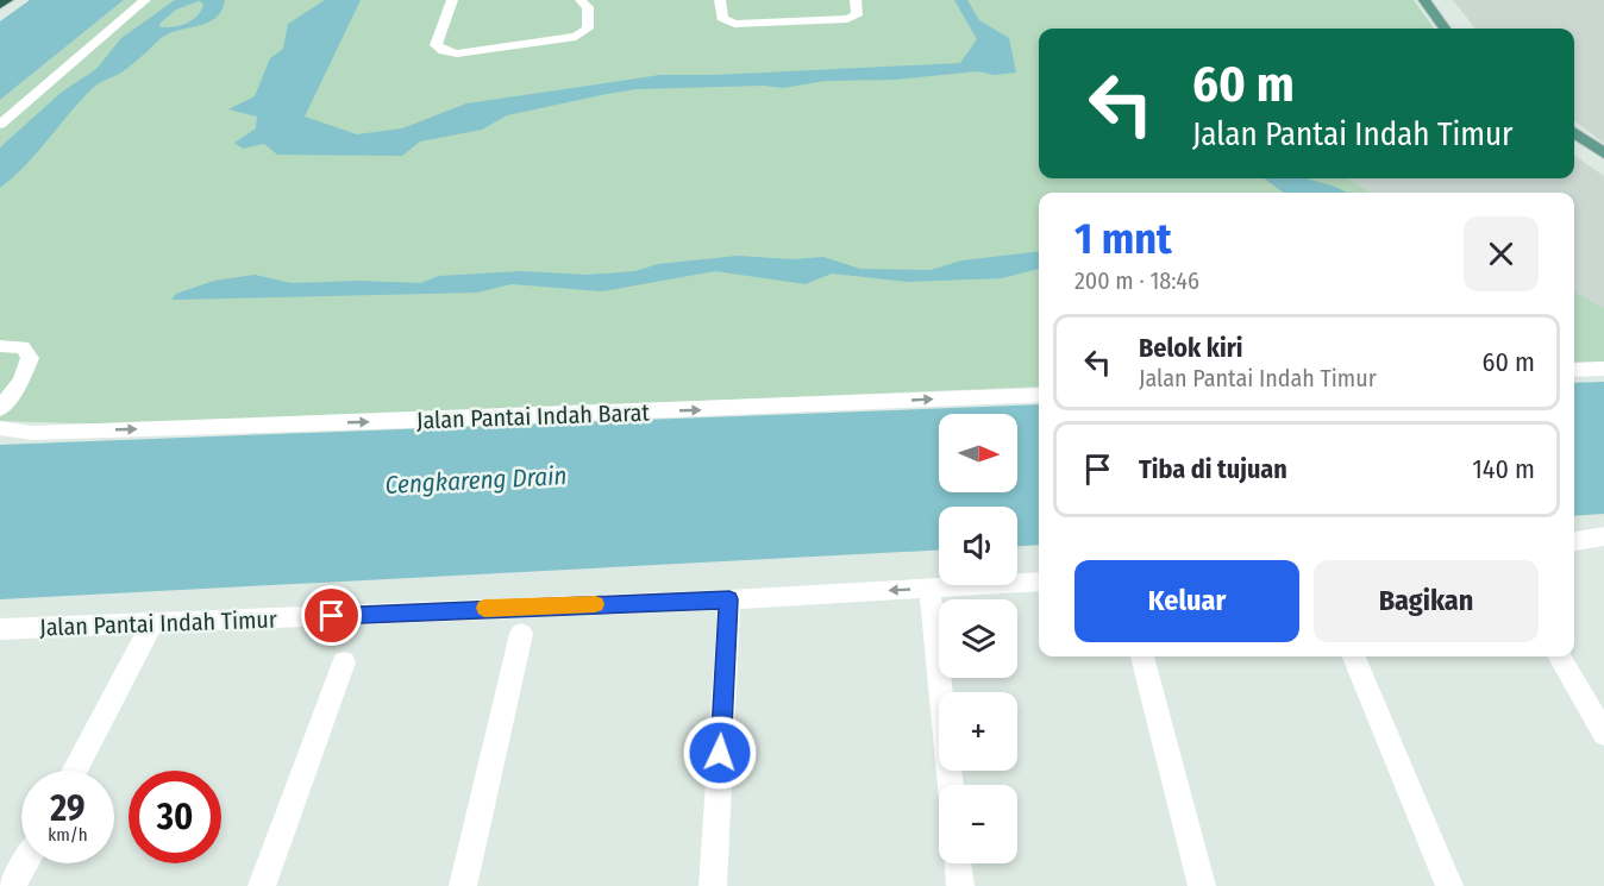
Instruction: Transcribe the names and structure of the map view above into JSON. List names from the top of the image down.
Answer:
{
  "streets": {
    "street": ["Jalan Pantai Indah Barat", "Jalan Pantai Indah Timur"]
  },
  "one_way": ["Jalan Pantai Indah Barat"],
  "water": ["Cengkareng Drain"],
  "north": "right",
  "page": {
    "turn": ["60 m", "Jalan Pantai Indah Timur"],
    "heading": ["1 mnt", "200 m · 18:46"],
    "list": [
      {
        "name": "Belok kiri",
        "note": "Jalan Pantai Indah Timur",
        "value": "60 m"
      },
      {
        "name": "Tiba di tujuan",
        "value": "140 m"
      }
    ],
    "map_buttons": ["+", "−"],
    "buttons": ["Keluar", "Bagikan"],
    "speed": "29 km/h",
    "limit": "30"
  }
}
